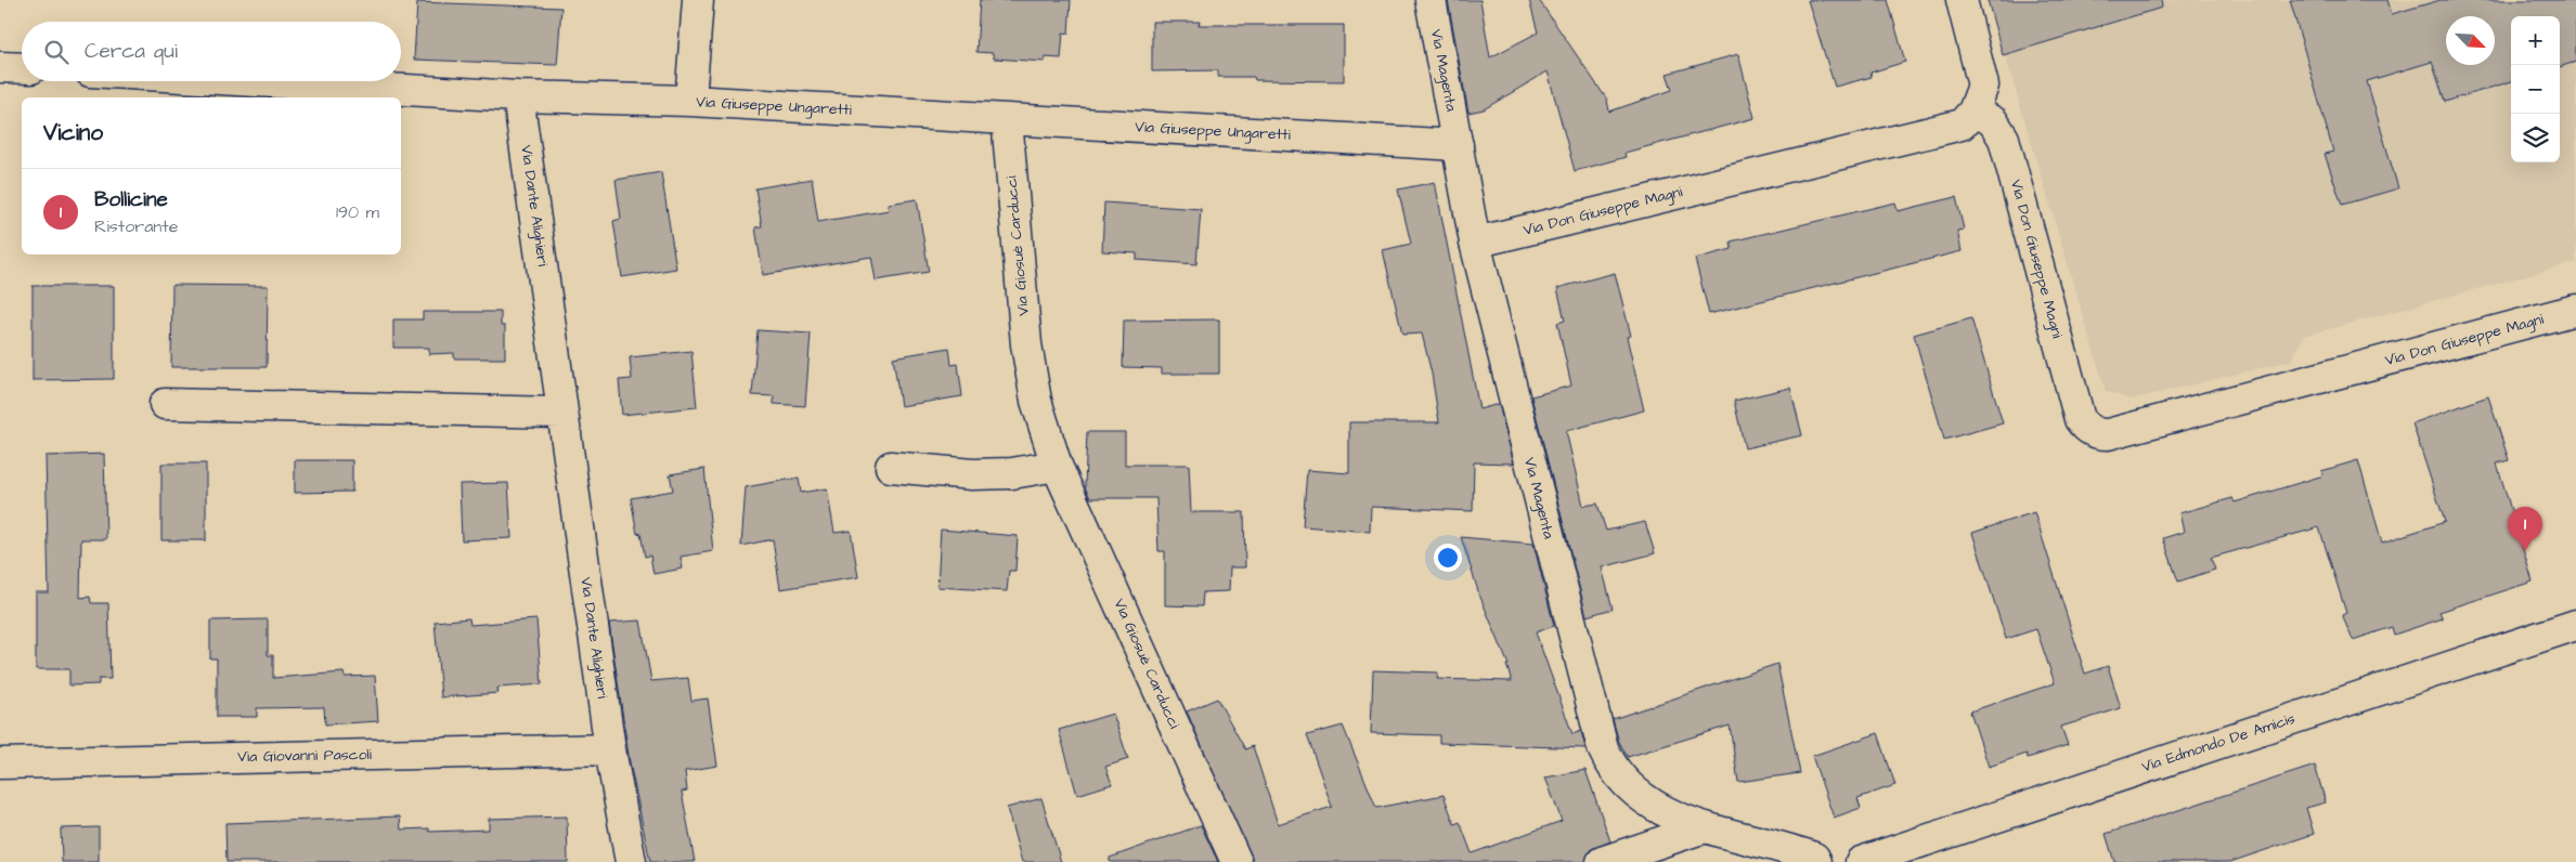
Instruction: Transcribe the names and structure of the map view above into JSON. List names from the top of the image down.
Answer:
{
  "streets": {
    "street": [
      "Via Magenta",
      "Via Giuseppe Ungaretti",
      "Via Dante Alighieri",
      "Via Don Giuseppe Magni",
      "Via Giosuè Carducci",
      "Via Edmondo De Amicis",
      "Via Giovanni Pascoli"
    ]
  },
  "crossings": [
    ["Via Magenta", "Via Giuseppe Ungaretti"],
    ["Via Magenta", "Via Don Giuseppe Magni"],
    ["Via Giuseppe Ungaretti", "Via Dante Alighieri"],
    ["Via Giuseppe Ungaretti", "Via Giosuè Carducci"],
    ["Via Dante Alighieri", "Via Giovanni Pascoli"]
  ],
  "north": "bottom right",
  "page": {
    "map_buttons": ["+", "−"],
    "search": "Cerca qui",
    "heading": "Vicino",
    "list": [
      {
        "mark": "1",
        "name": "Bollicine",
        "note": "Ristorante",
        "value": "190 m"
      }
    ],
    "pins": "1"
  }
}
